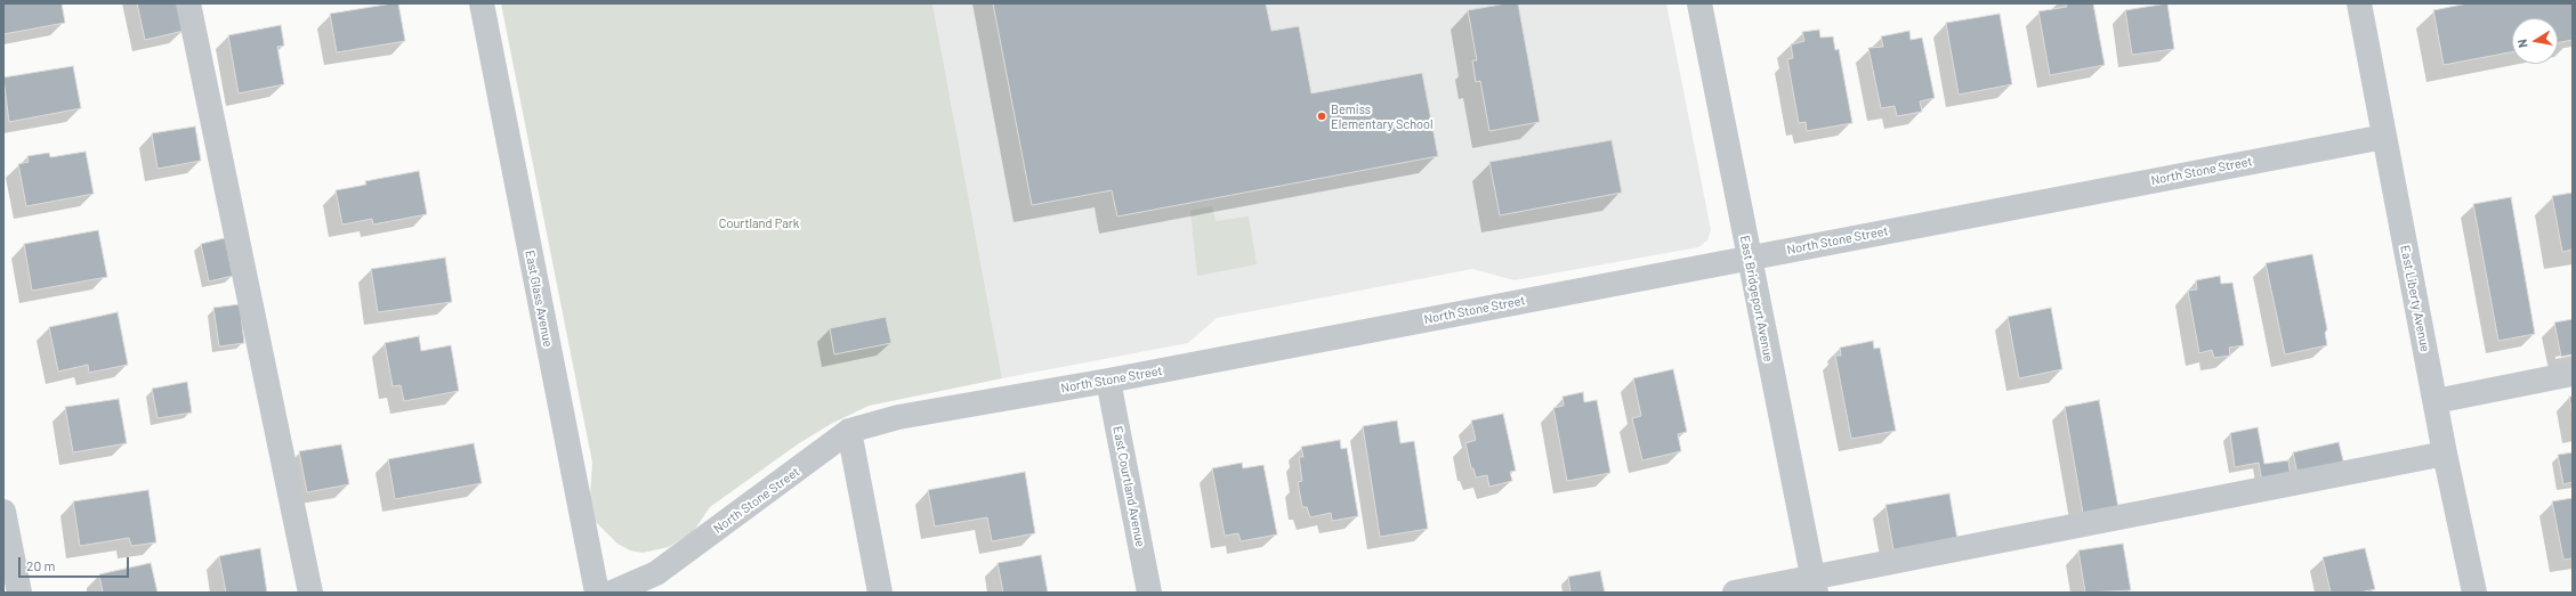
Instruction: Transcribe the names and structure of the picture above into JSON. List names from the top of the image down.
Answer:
{
  "streets": {
    "street": [
      "North Stone Street",
      "East Glass Avenue",
      "East Bridgeport Avenue",
      "East Liberty Avenue",
      "East Courtland Avenue"
    ]
  },
  "crossings": [
    ["North Stone Street", "East Bridgeport Avenue"],
    ["North Stone Street", "East Liberty Avenue"],
    ["North Stone Street", "East Courtland Avenue"]
  ],
  "parks": ["Courtland Park"],
  "places": ["Bemiss Elementary School"],
  "scale_bar": "20 m",
  "north": "left"
}
